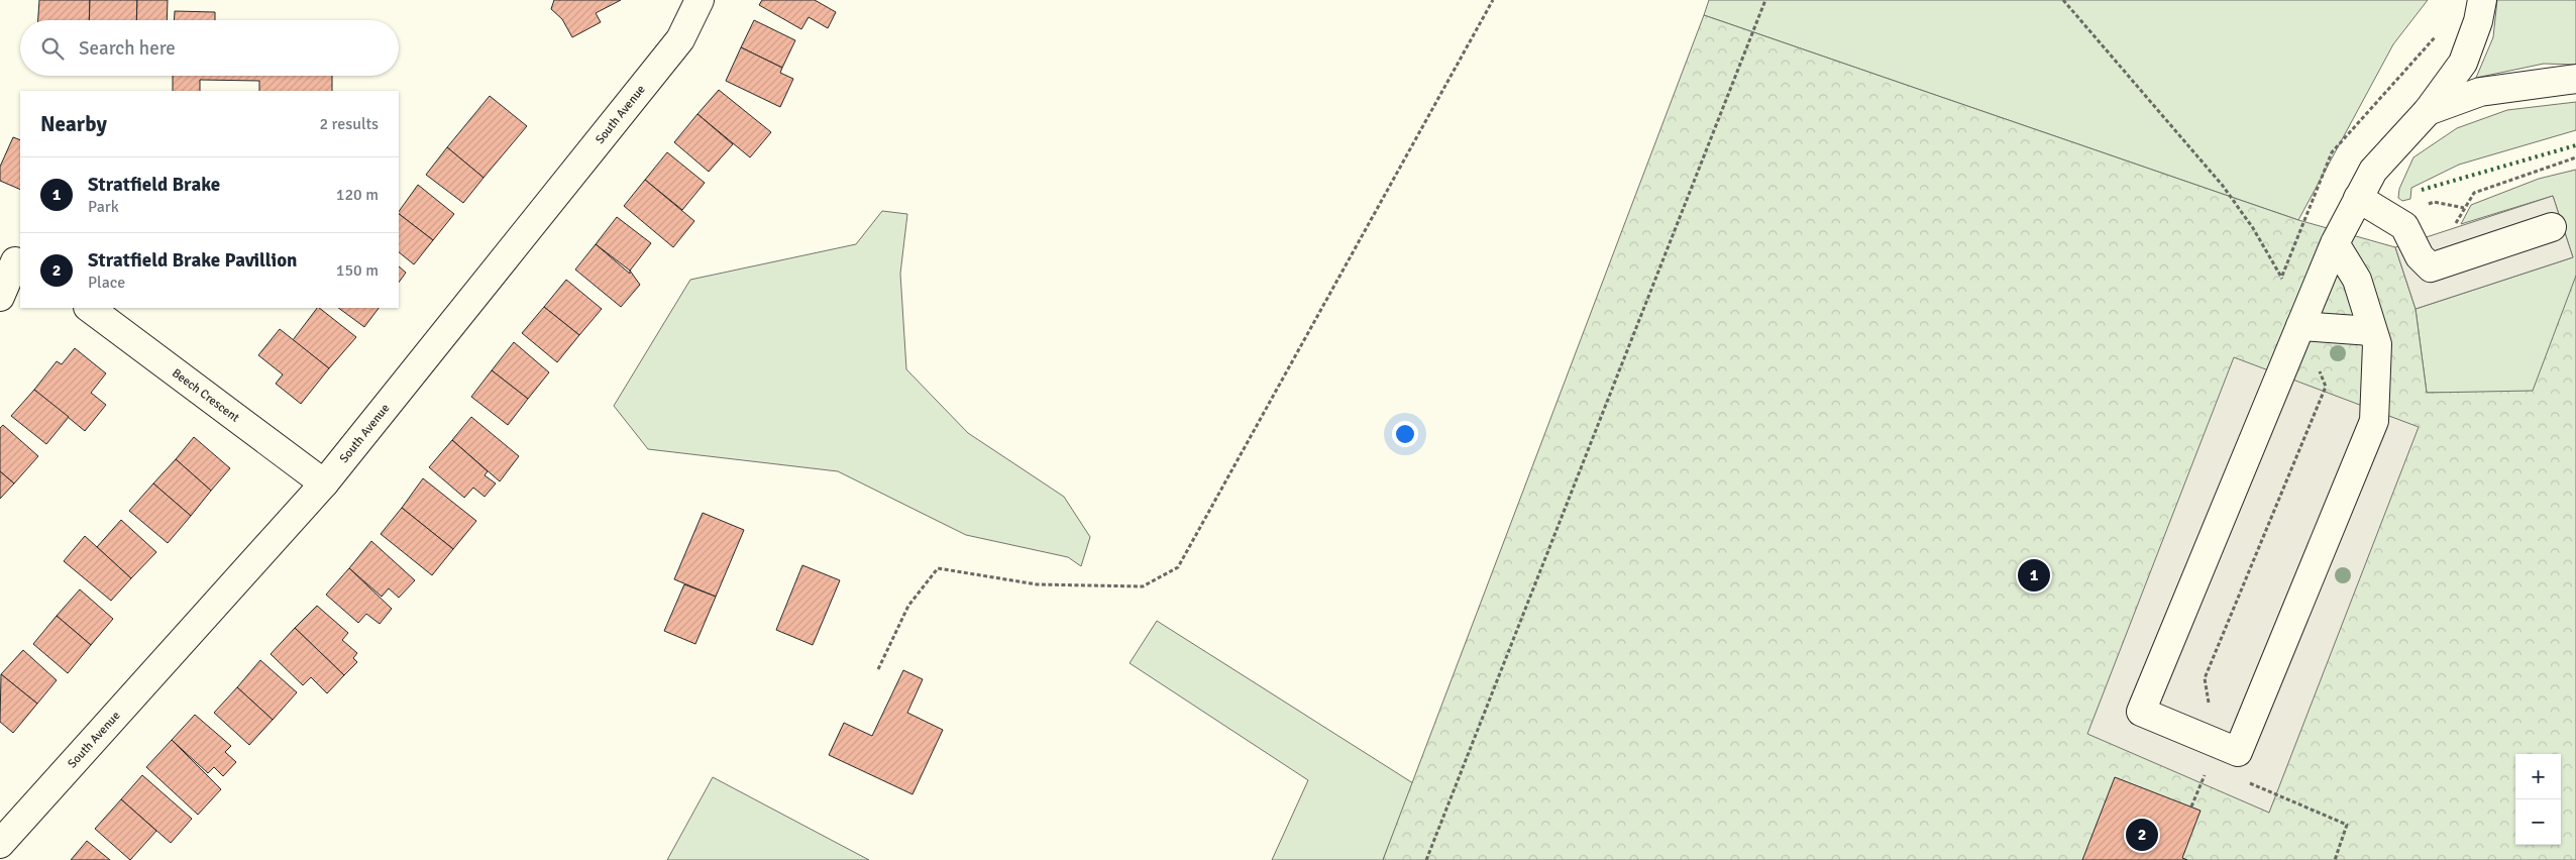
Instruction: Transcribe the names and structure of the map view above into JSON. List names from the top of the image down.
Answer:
{
  "streets": {
    "street": ["South Avenue", "Beech Crescent"]
  },
  "crossings": [
    ["South Avenue", "Beech Crescent"]
  ],
  "page": {
    "search": "Search here",
    "heading": ["Nearby", "2 results"],
    "list": [
      {
        "mark": "1",
        "name": "Stratfield Brake",
        "note": "Park",
        "value": "120 m"
      },
      {
        "mark": "2",
        "name": "Stratfield Brake Pavillion",
        "note": "Place",
        "value": "150 m"
      }
    ],
    "pins": ["1", "2"],
    "map_buttons": ["+", "−"]
  }
}
